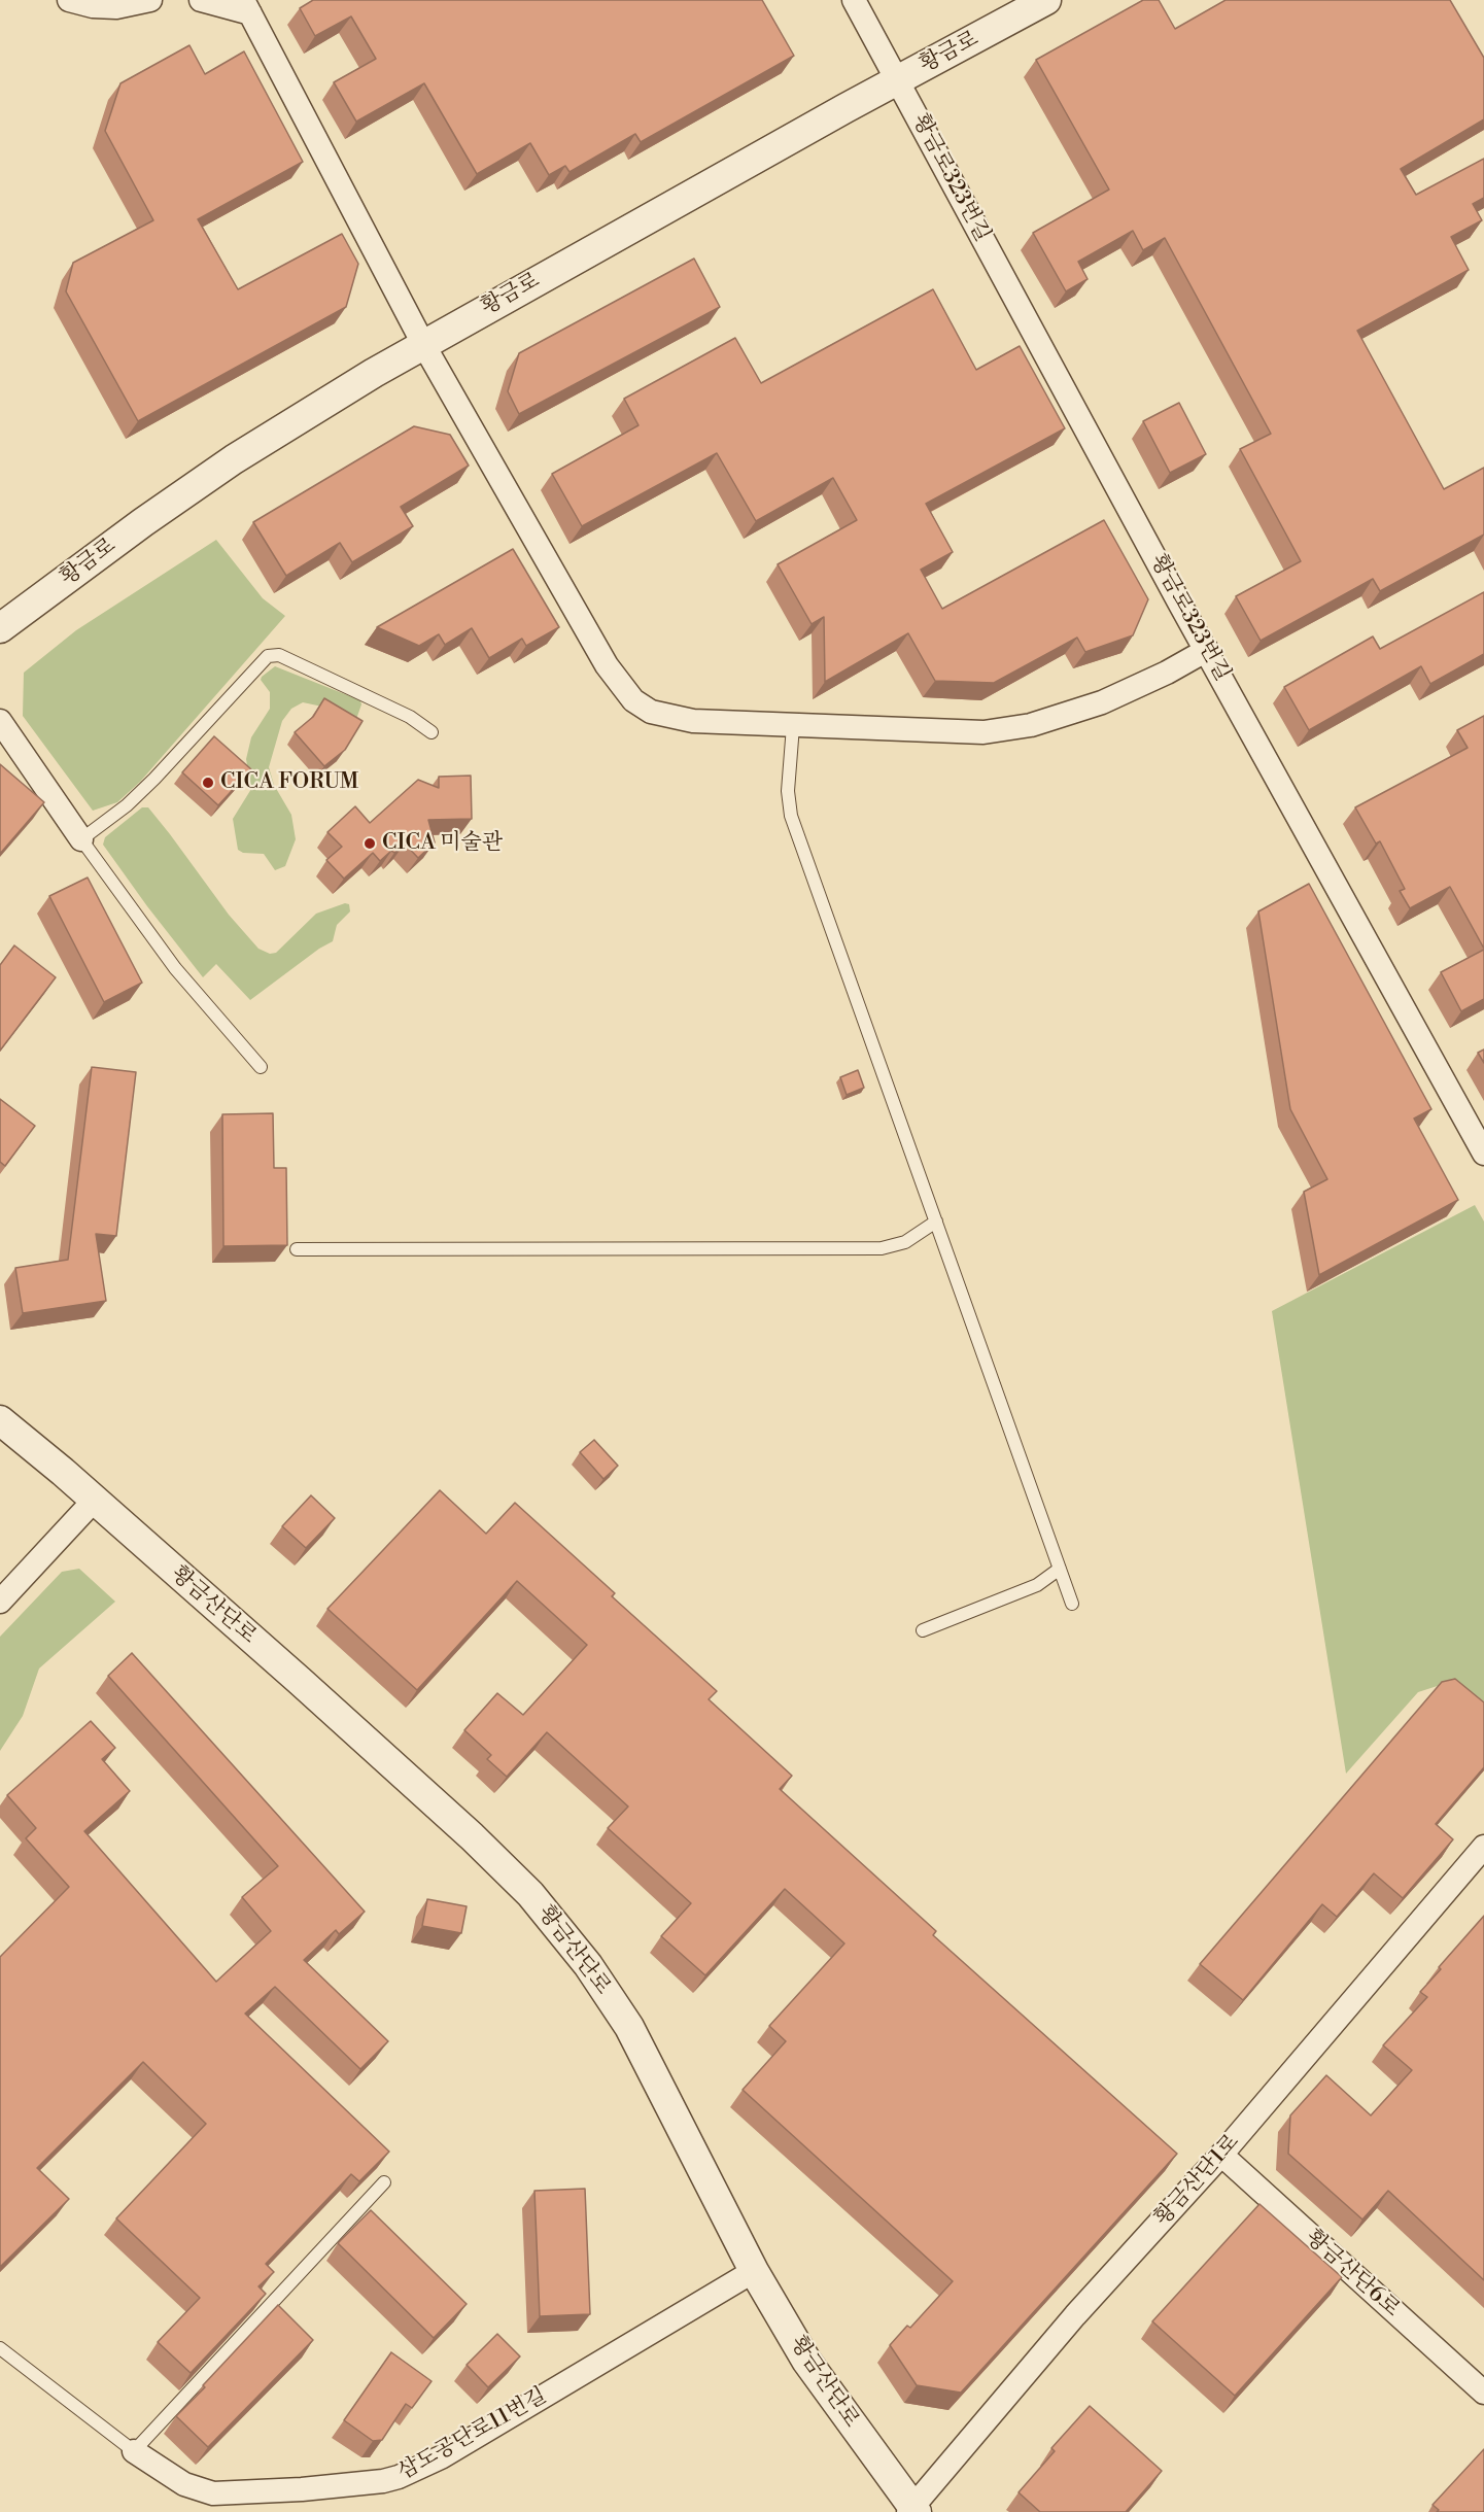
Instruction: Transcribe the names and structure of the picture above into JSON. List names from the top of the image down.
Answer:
{
  "streets": {
    "street": [
      "황금로",
      "황금로323번길",
      "황금산단로",
      "황금산단1로",
      "황금산단6로",
      "삼도공단로11번길"
    ]
  },
  "crossings": [
    ["황금로", "황금로323번길"],
    ["황금산단로", "황금산단1로"],
    ["황금산단로", "삼도공단로11번길"],
    ["황금산단1로", "황금산단6로"]
  ],
  "places": ["CICA FORUM", "CICA 미술관"]
}
